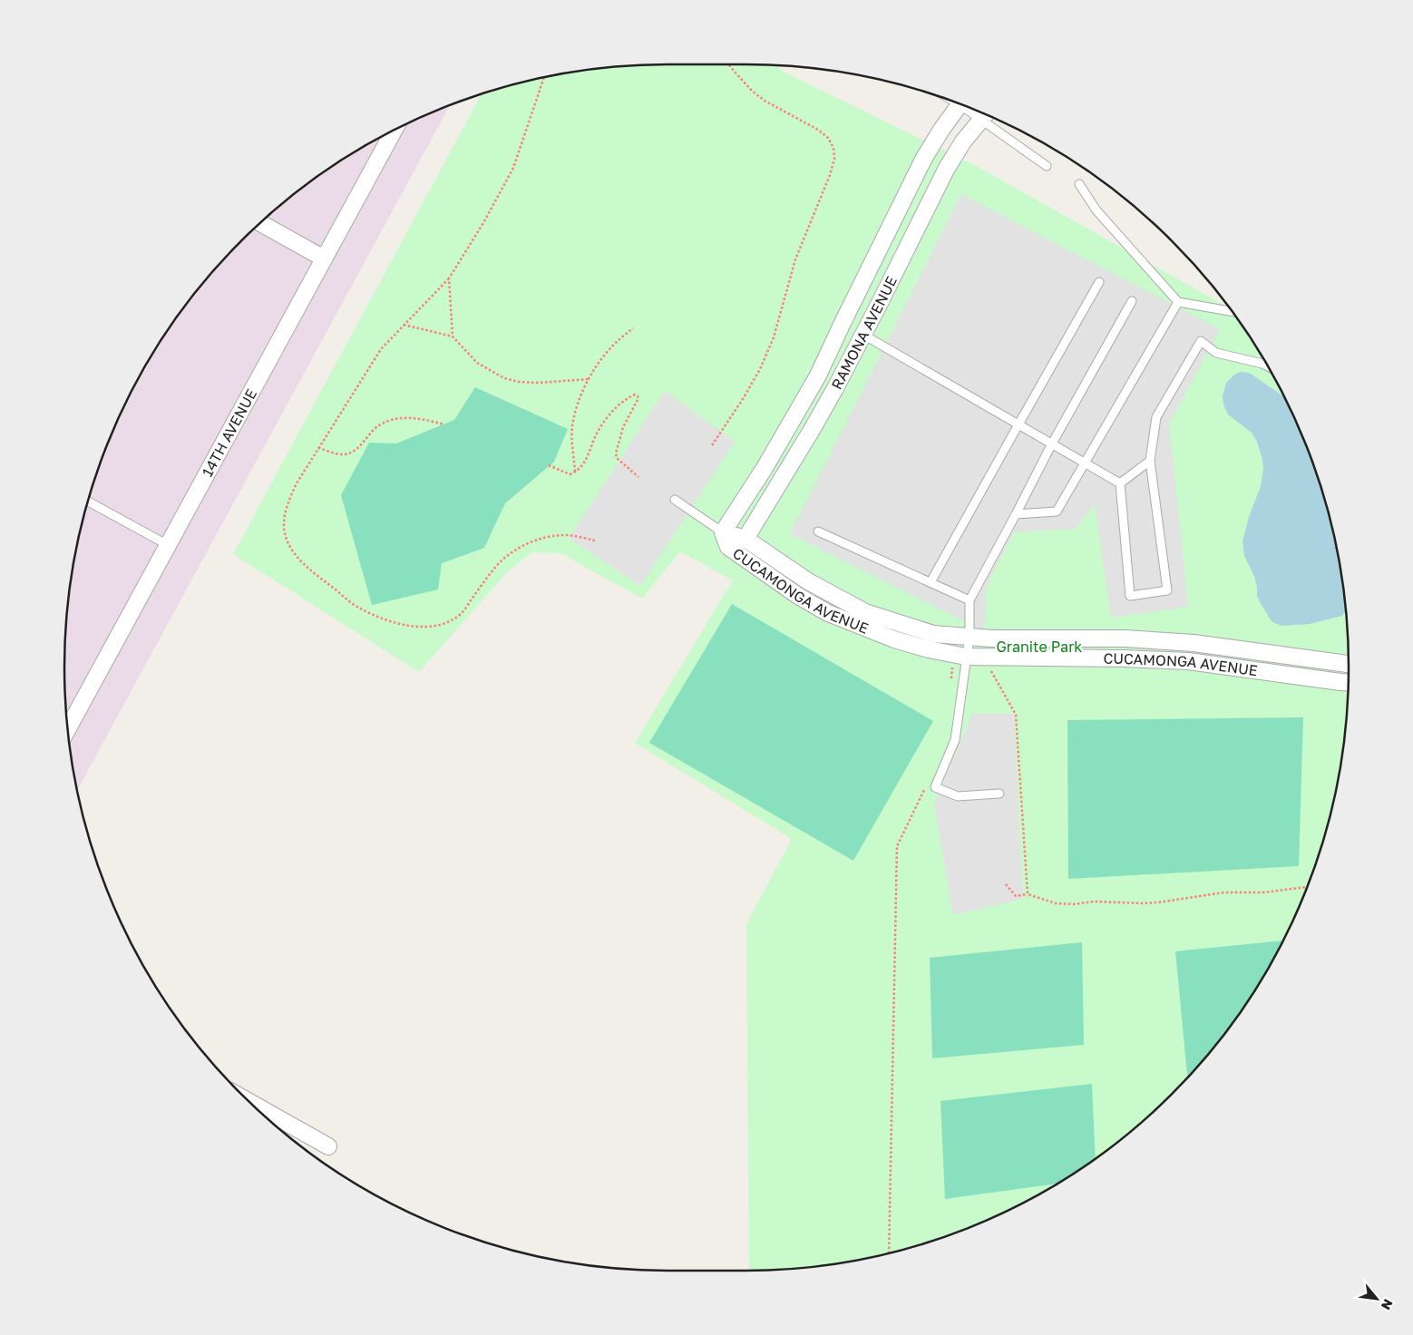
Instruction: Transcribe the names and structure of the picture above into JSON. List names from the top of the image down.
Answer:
{
  "streets": {
    "street": ["RAMONA AVENUE", "14TH AVENUE", "CUCAMONGA AVENUE"]
  },
  "crossings": [
    ["RAMONA AVENUE", "CUCAMONGA AVENUE"]
  ],
  "parks": ["Granite Park"],
  "north": "bottom right"
}
